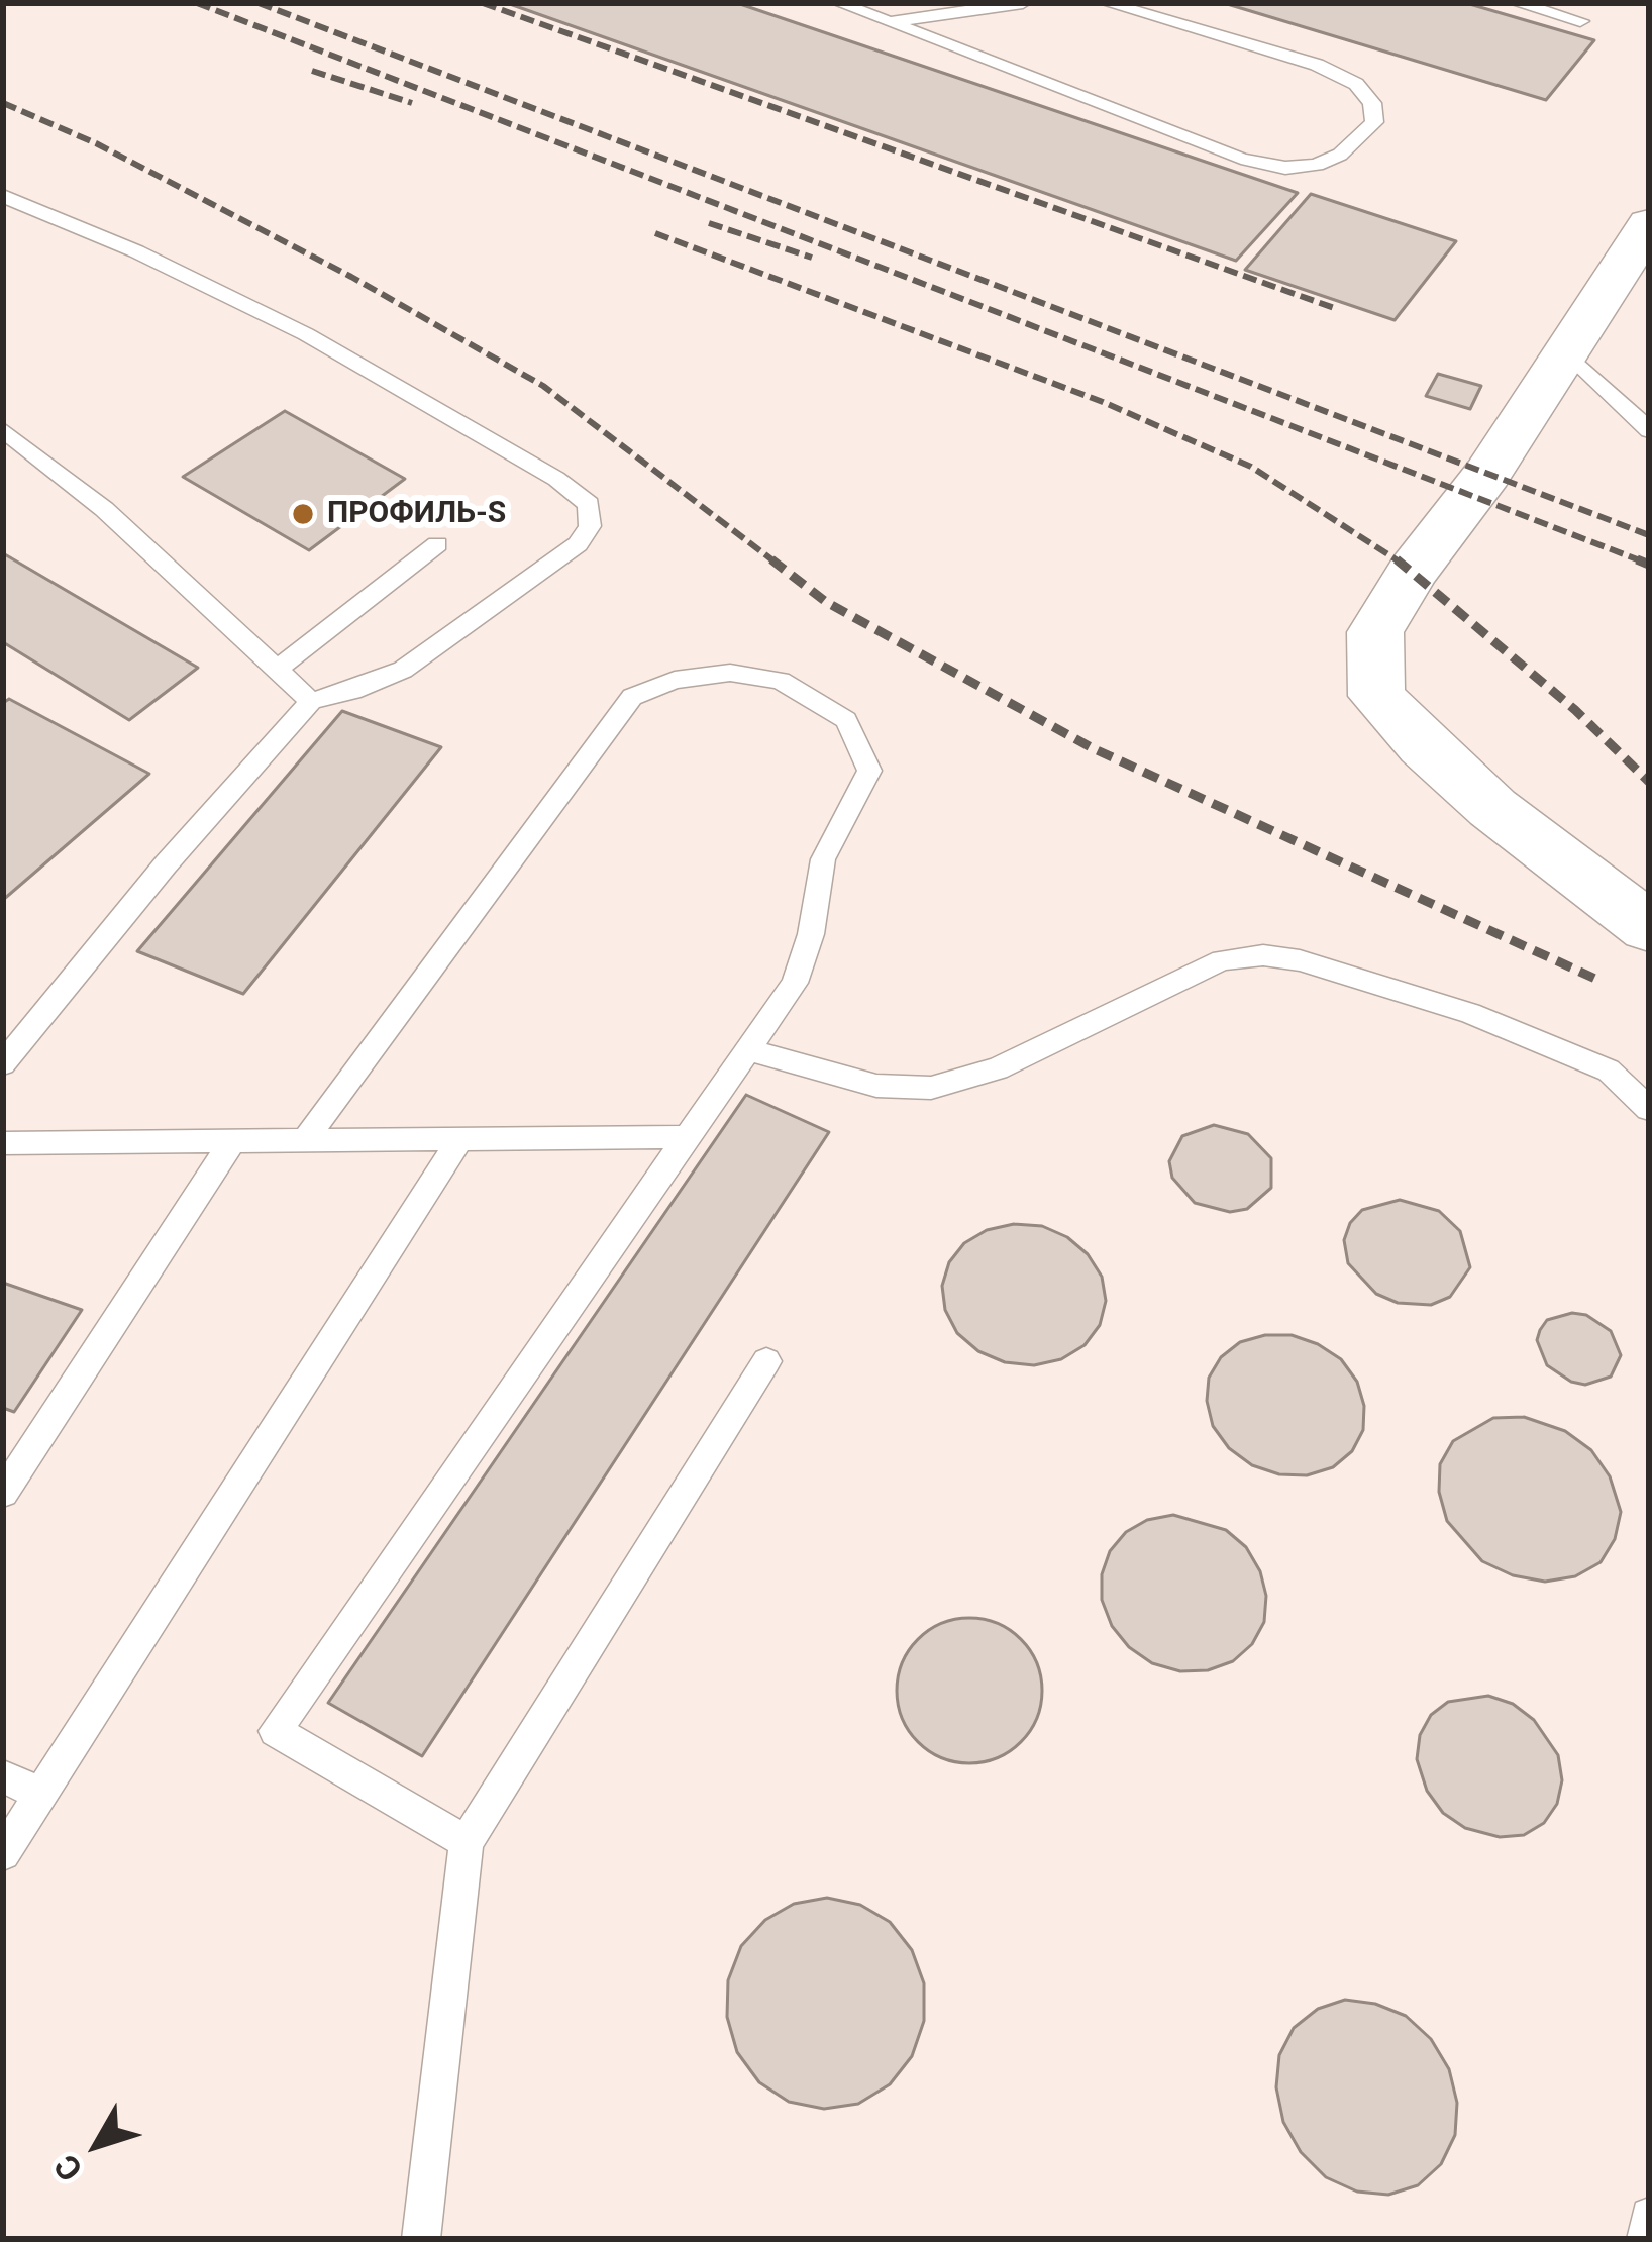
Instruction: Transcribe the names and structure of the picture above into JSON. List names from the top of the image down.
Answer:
{
  "places": ["ПРОФИЛЬ-S"],
  "north": "bottom left"
}
